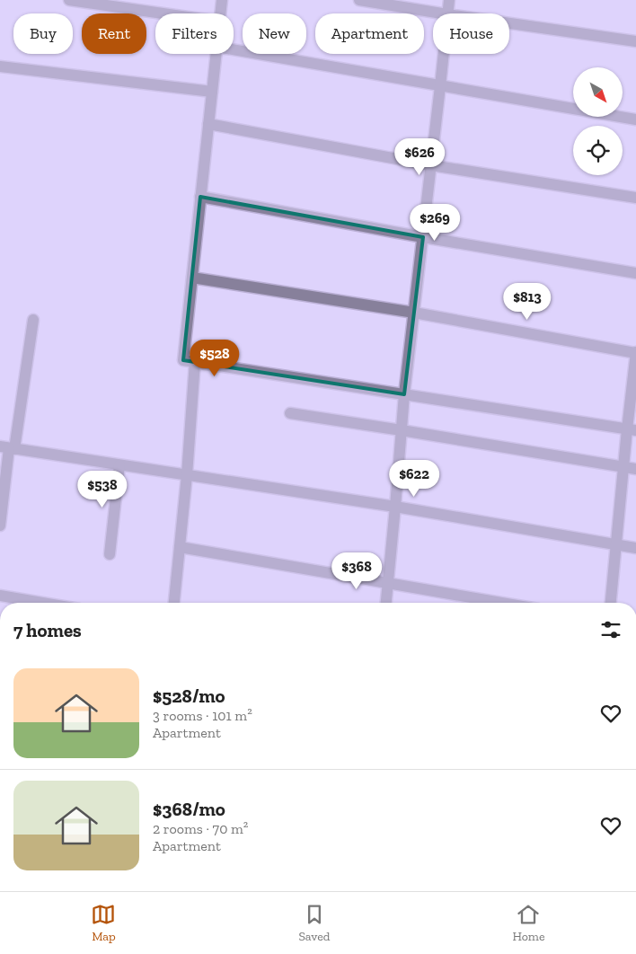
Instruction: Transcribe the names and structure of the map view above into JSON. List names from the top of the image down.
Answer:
{
  "north": "bottom right",
  "page": {
    "chip": [
      "Buy",
      "Rent",
      "Filters",
      "New",
      "Apartment",
      "House"
    ],
    "price": [
      "$626",
      "$269",
      "$813",
      "$528",
      "$622",
      "$538",
      "$368"
    ],
    "heading": "7 homes",
    "list": [
      {
        "name": "$528/mo",
        "note": "3 rooms · 101 m² · Apartment"
      },
      {
        "name": "$368/mo",
        "note": "2 rooms · 70 m² · Apartment"
      }
    ],
    "tabs": ["Map", "Saved", "Home"]
  }
}
